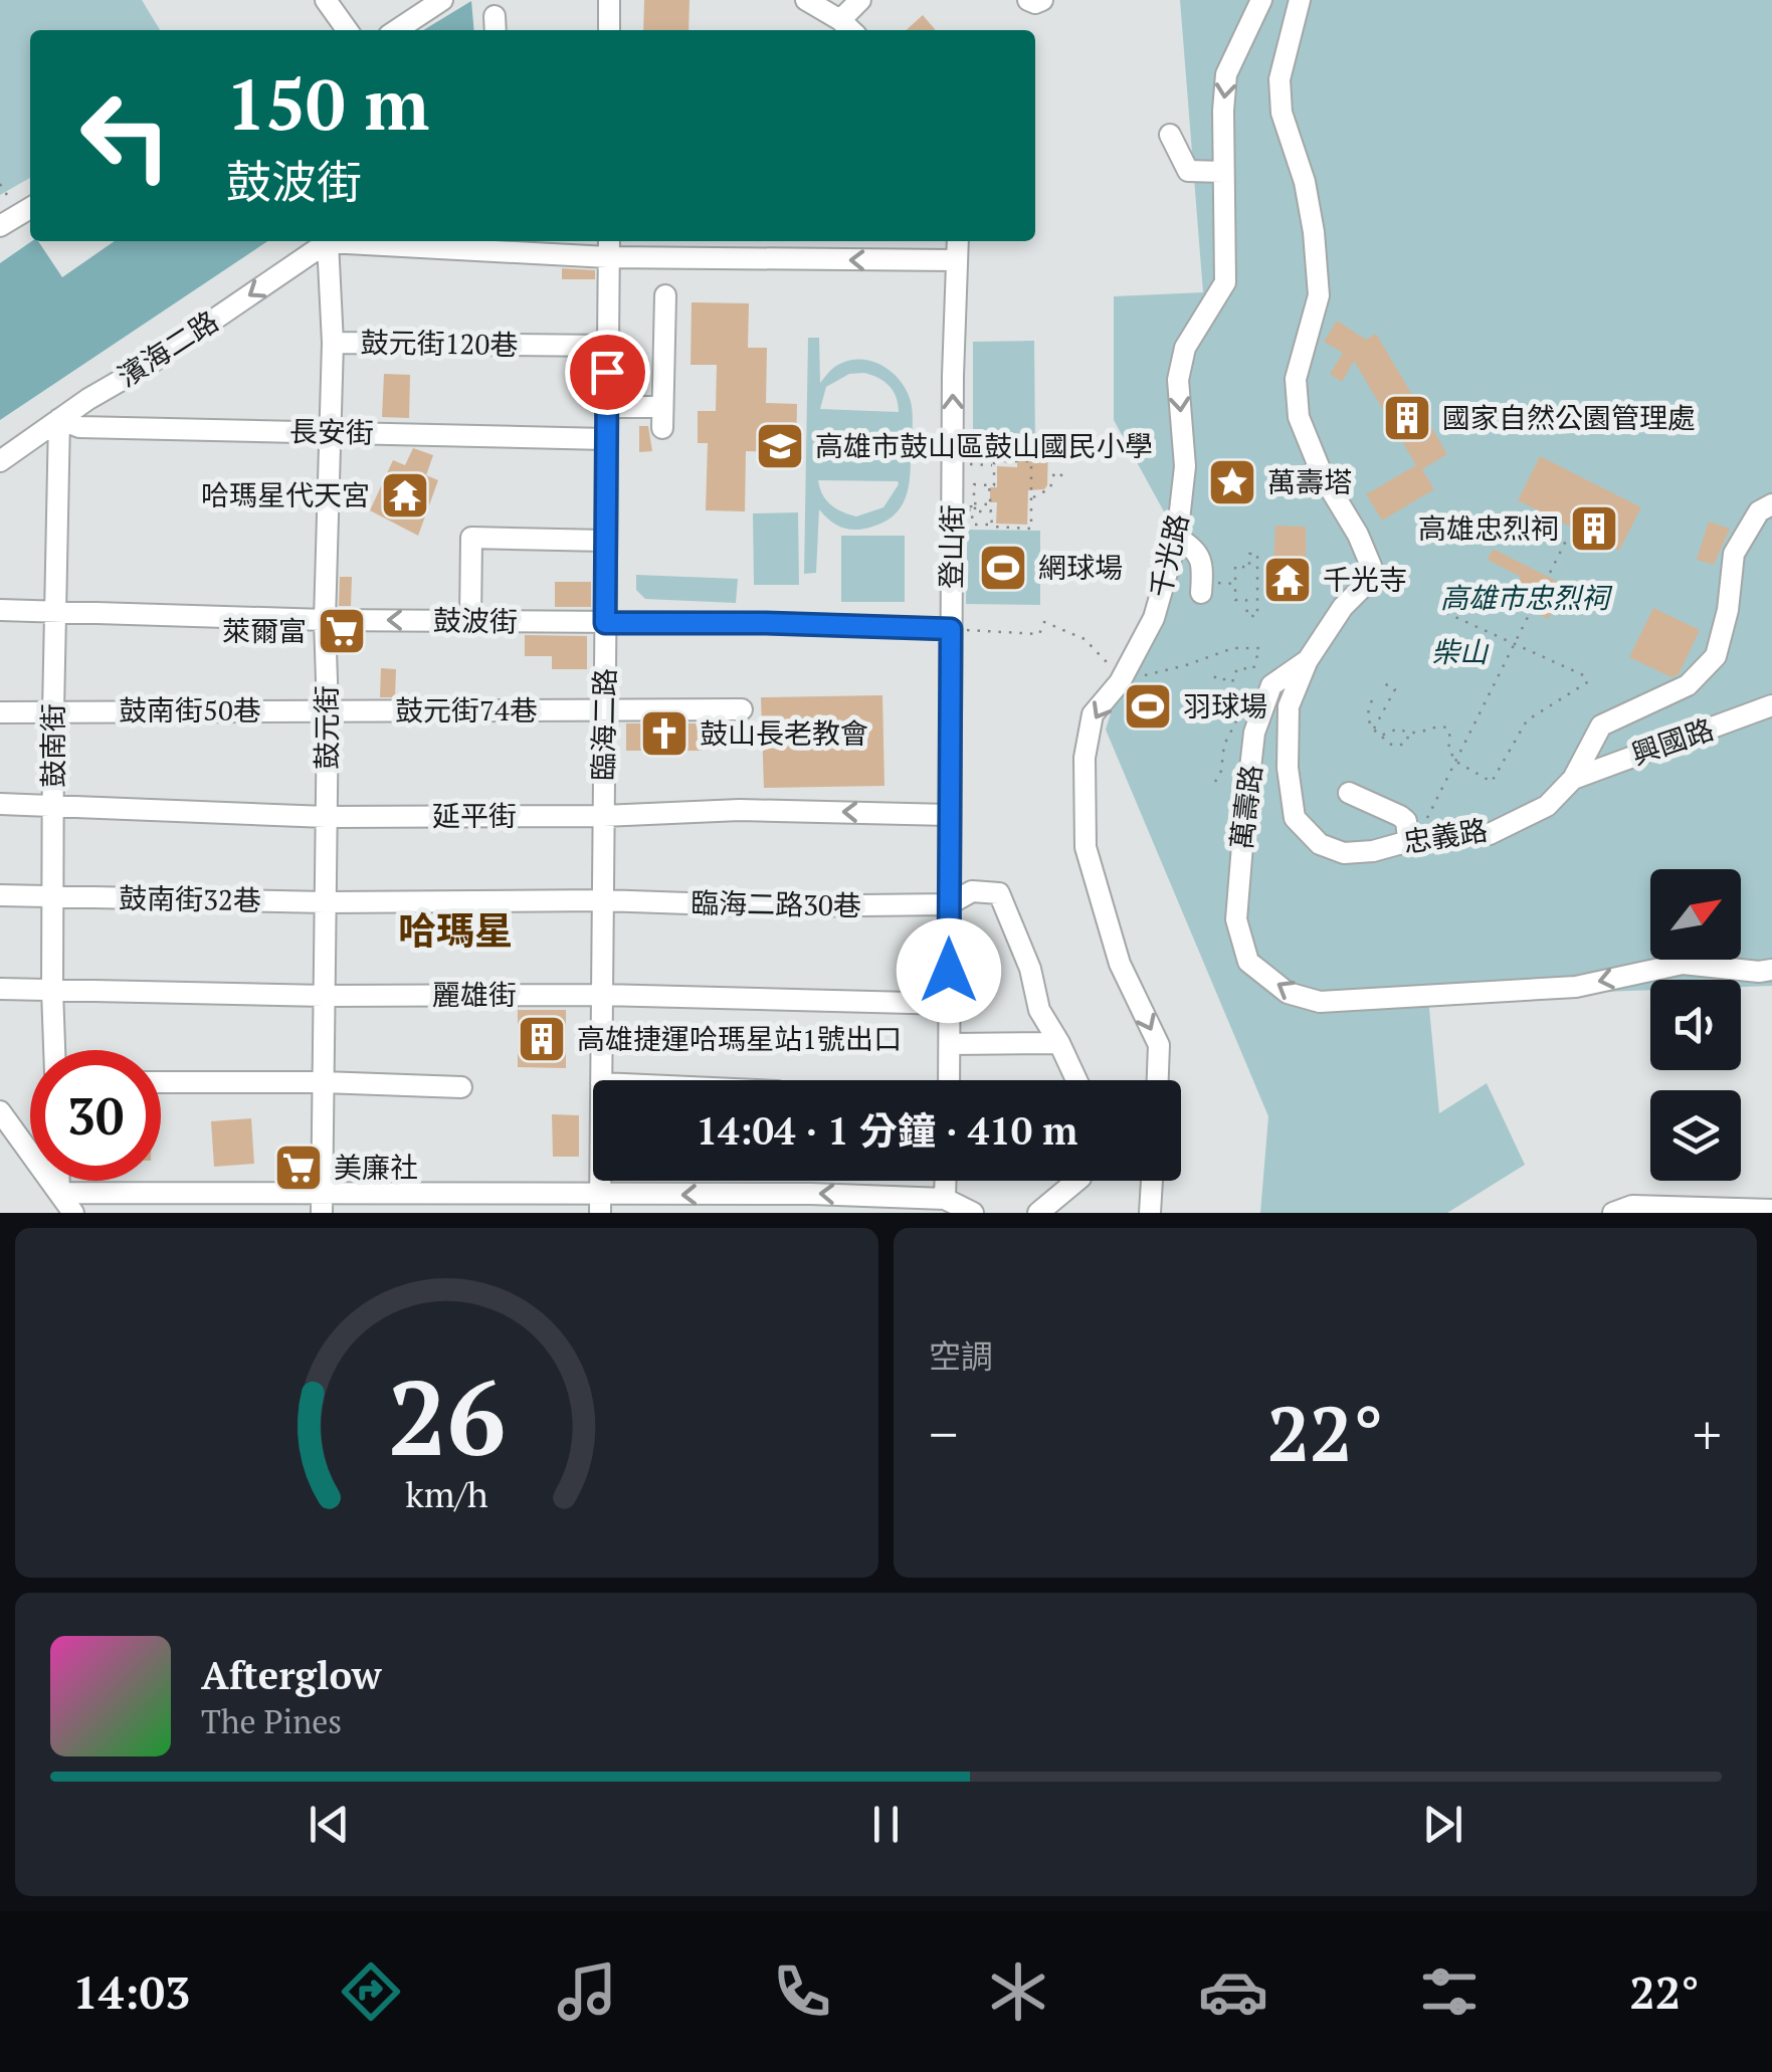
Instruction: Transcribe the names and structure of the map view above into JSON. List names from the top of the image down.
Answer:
{
  "streets": {
    "street": [
      "鼓元街120巷",
      "濱海二路",
      "長安街",
      "登山街",
      "千光路",
      "鼓波街",
      "鼓南街50巷",
      "鼓元街74巷",
      "臨海二路",
      "鼓元街",
      "興國路",
      "鼓南街",
      "萬壽路",
      "延平街",
      "忠義路",
      "鼓南街32巷",
      "臨海二路30巷",
      "麗雄街"
    ]
  },
  "crossings": [
    ["鼓元街120巷", "臨海二路"],
    ["鼓元街120巷", "鼓元街"],
    ["濱海二路", "長安街"],
    ["濱海二路", "鼓南街"],
    ["長安街", "臨海二路"],
    ["長安街", "鼓元街"],
    ["長安街", "鼓南街"],
    ["登山街", "鼓波街"],
    ["登山街", "延平街"],
    ["登山街", "臨海二路30巷"],
    ["登山街", "麗雄街"],
    ["鼓波街", "臨海二路"],
    ["鼓波街", "鼓元街"],
    ["鼓波街", "鼓南街"],
    ["鼓南街50巷", "鼓元街74巷"],
    ["鼓南街50巷", "鼓元街"],
    ["鼓南街50巷", "鼓南街"],
    ["鼓元街74巷", "臨海二路"],
    ["鼓元街74巷", "鼓元街"],
    ["臨海二路", "延平街"],
    ["臨海二路", "鼓南街32巷"],
    ["臨海二路", "臨海二路30巷"],
    ["臨海二路", "麗雄街"],
    ["鼓元街", "延平街"],
    ["鼓元街", "鼓南街32巷"],
    ["鼓元街", "麗雄街"],
    ["興國路", "忠義路"],
    ["鼓南街", "延平街"],
    ["鼓南街", "鼓南街32巷"],
    ["鼓南街", "麗雄街"],
    ["萬壽路", "忠義路"],
    ["鼓南街32巷", "臨海二路30巷"]
  ],
  "one_way": [
    "濱海二路",
    "登山街",
    "千光路",
    "延平街"
  ],
  "districts": ["哈瑪星"],
  "parks": ["高雄市忠烈祠", "柴山"],
  "places": {
    "building": ["國家自然公園管理處", "高雄忠烈祠", "高雄捷運哈瑪星站1號出口"],
    "school or university": ["高雄市鼓山區鼓山國民小學"],
    "place": ["萬壽塔"],
    "temple": ["哈瑪星代天宮", "千光寺"],
    "sports": ["網球場", "羽球場"],
    "supermarket": ["萊爾富", "美廉社"],
    "church": ["鼓山長老教會"]
  },
  "north": "top right",
  "page": {
    "turn": ["150 m", "鼓波街"],
    "limit": "30",
    "trip": "14:04 · 1 分鐘 · 410 m",
    "tile": "空調",
    "heat": ["−", "22°", "+"],
    "song": ["Afterglow", "The Pines"],
    "tabs": ["14:03", "22°"],
    "gauge": ["26", "km/h"]
  }
}
